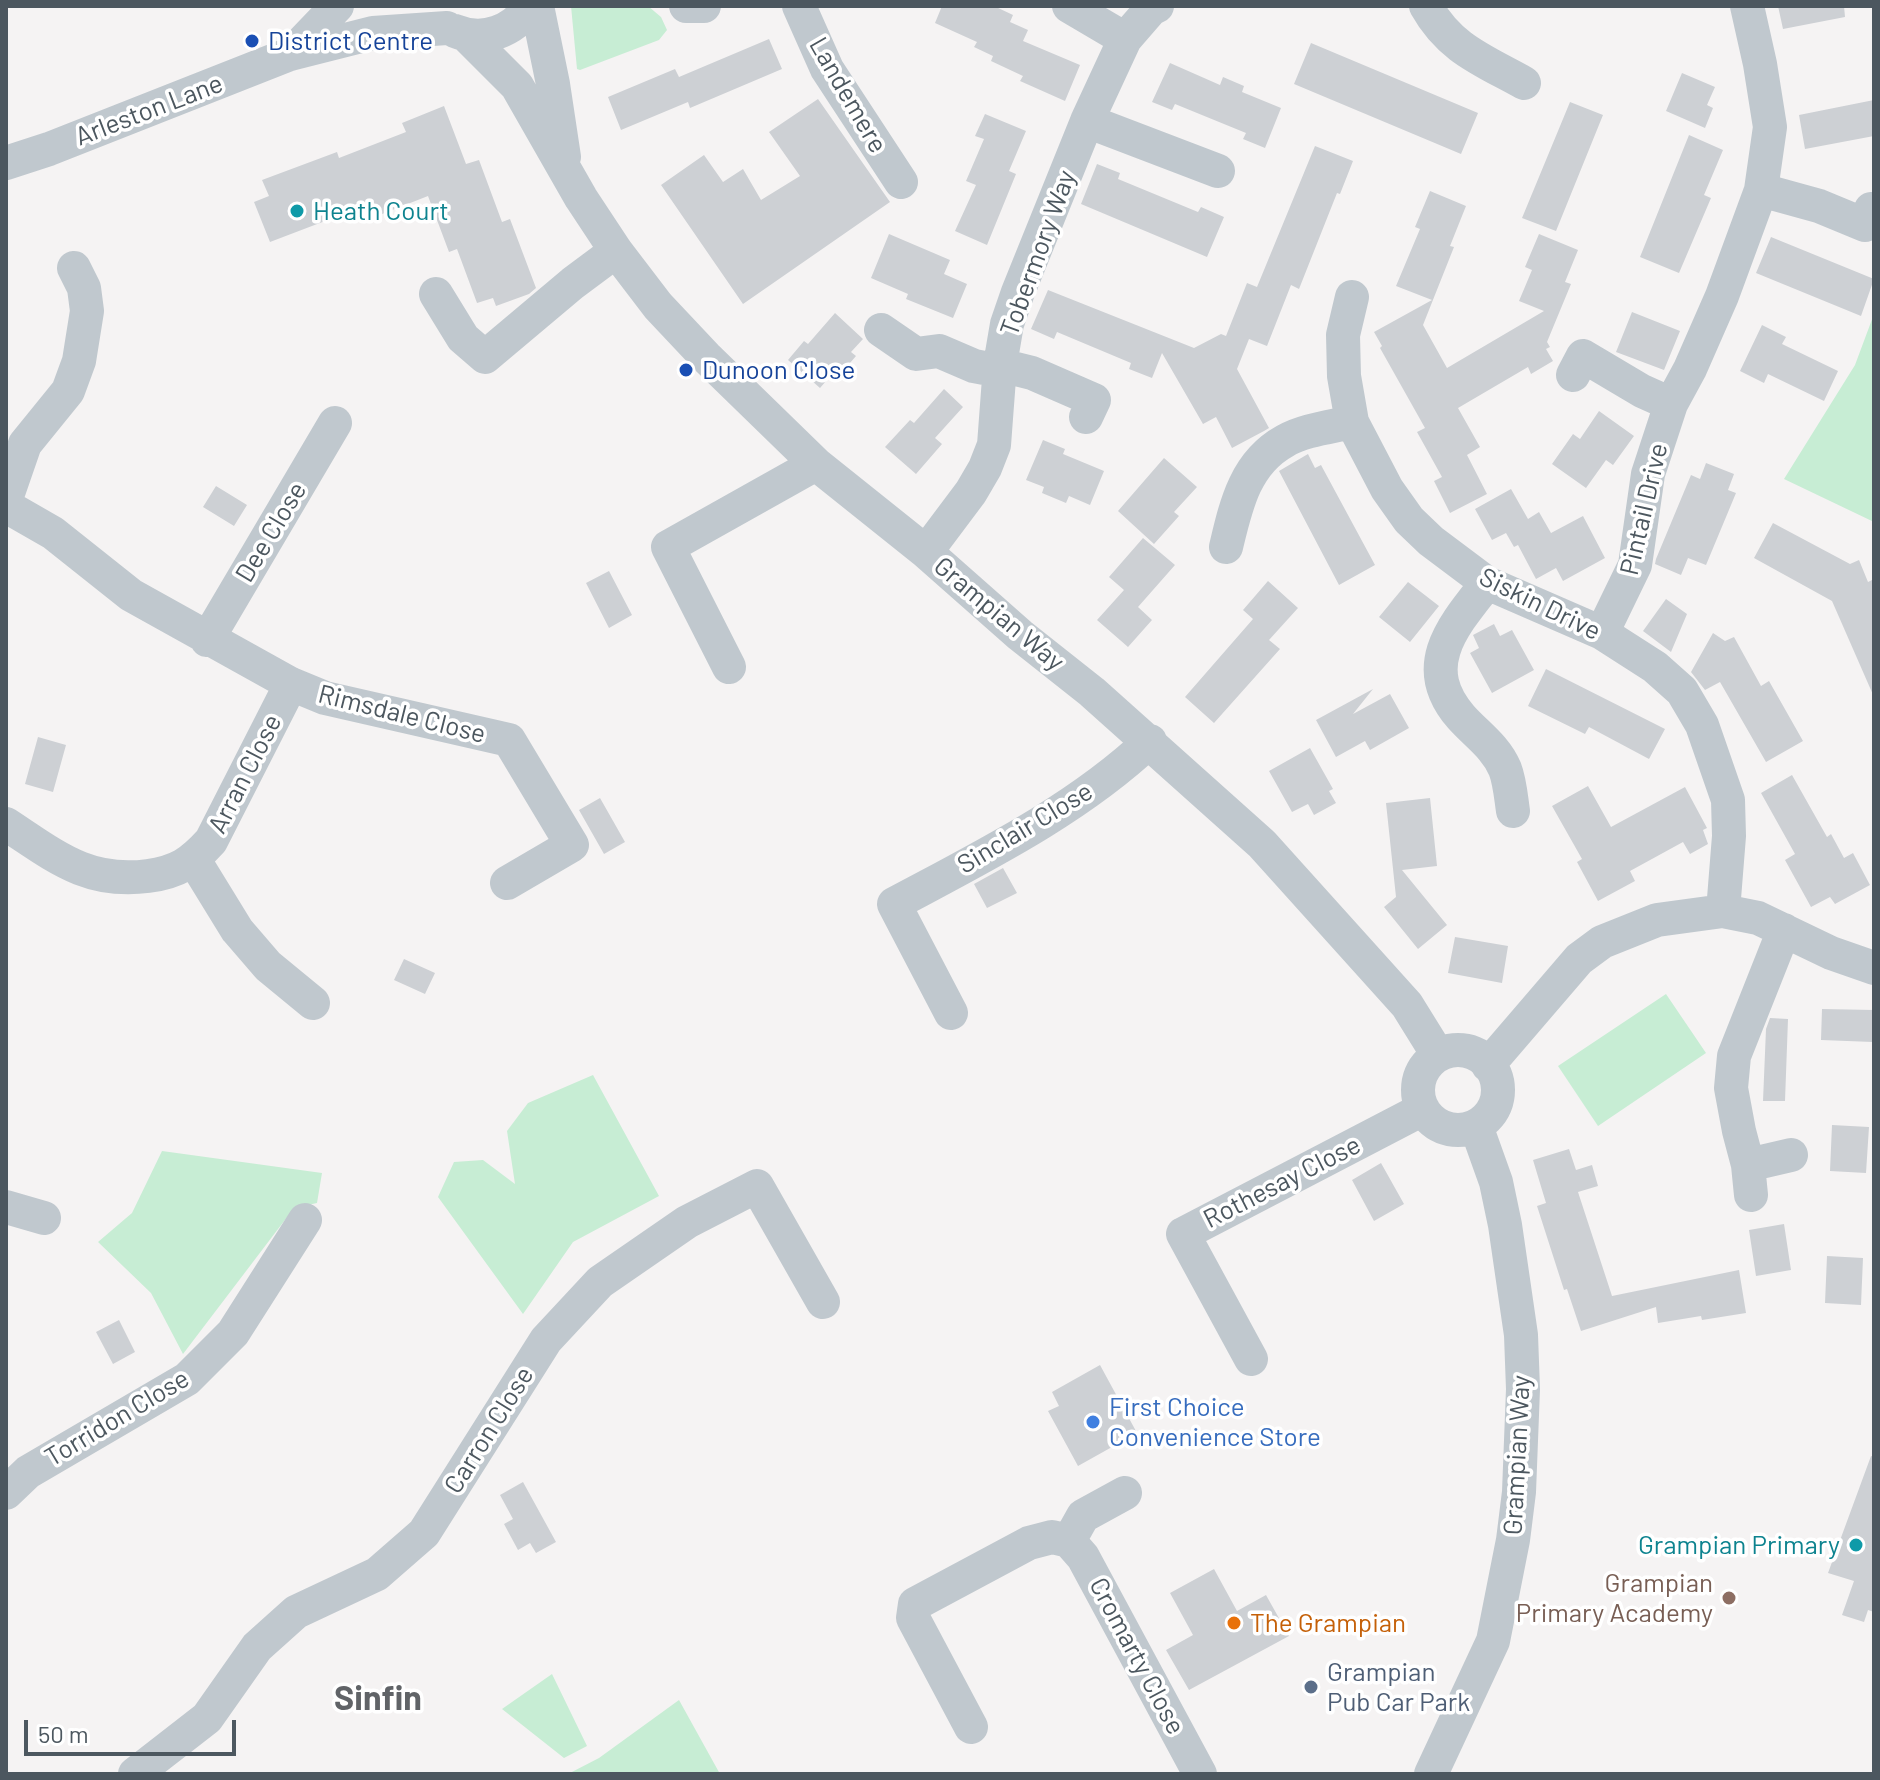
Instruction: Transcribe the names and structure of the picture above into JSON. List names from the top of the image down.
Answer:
{
  "streets": {
    "street": [
      "Landemere",
      "Arleston Lane",
      "Tobermory Way",
      "Pintail Drive",
      "Dee Close",
      "Siskin Drive",
      "Grampian Way",
      "Rimsdale Close",
      "Arran Close",
      "Sinclair Close",
      "Rothesay Close",
      "Torridon Close",
      "Carron Close",
      "Cromarty Close"
    ]
  },
  "crossings": [
    ["Arleston Lane", "Grampian Way"],
    ["Tobermory Way", "Grampian Way"],
    ["Pintail Drive", "Siskin Drive"],
    ["Dee Close", "Rimsdale Close"],
    ["Grampian Way", "Sinclair Close"],
    ["Grampian Way", "Rothesay Close"],
    ["Rimsdale Close", "Arran Close"]
  ],
  "districts": ["Sinfin"],
  "places": [
    "District Centre",
    "Heath Court",
    "Dunoon Close",
    "First Choice Convenience Store",
    "Grampian Primary",
    "Grampian Primary Academy",
    "The Grampian",
    "Grampian Pub Car Park"
  ],
  "scale_bar": "50 m"
}
